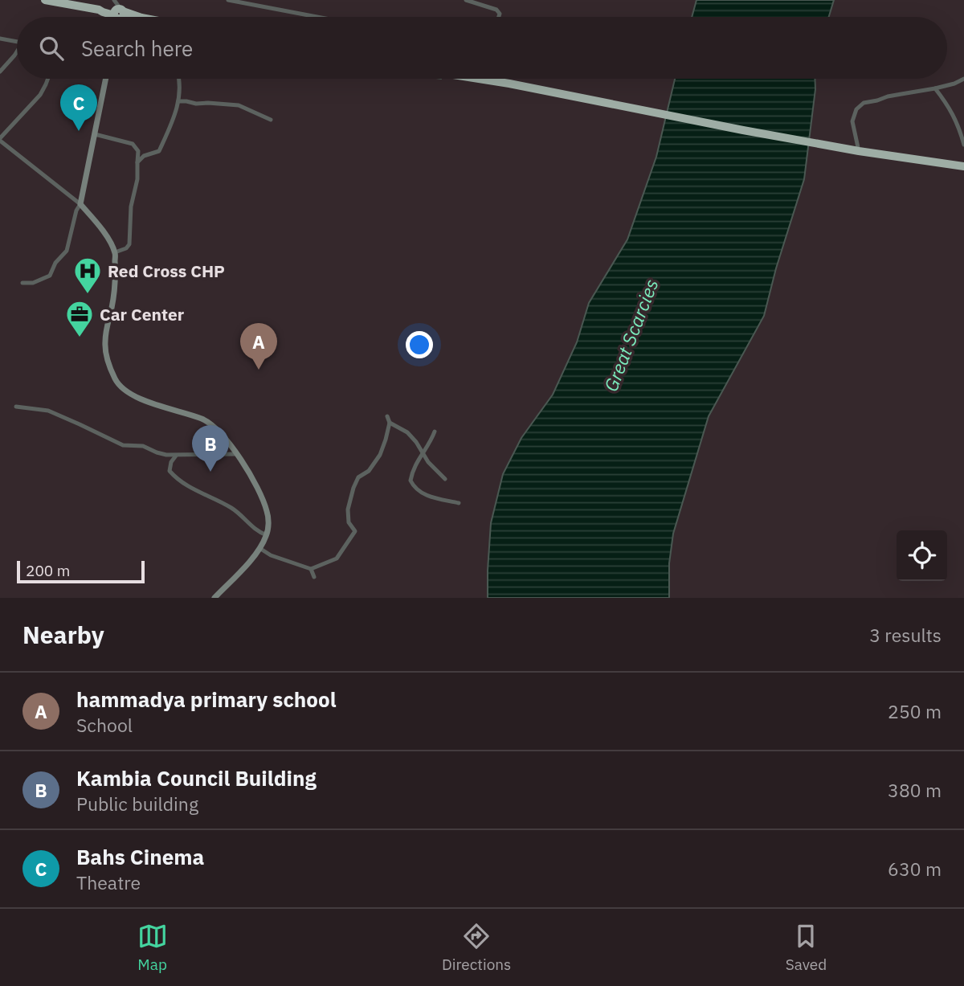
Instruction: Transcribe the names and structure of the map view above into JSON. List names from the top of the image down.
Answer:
{
  "water": ["Great Scarcies"],
  "places": {
    "hospital": ["Red Cross CHP"],
    "office": ["Car Center"]
  },
  "scale_bar": "200 m",
  "page": {
    "search": "Search here",
    "pins": ["C", "A", "B"],
    "scale": "200 m",
    "heading": ["Nearby", "3 results"],
    "list": [
      {
        "mark": "A",
        "name": "hammadya primary school",
        "note": "School",
        "value": "250 m"
      },
      {
        "mark": "B",
        "name": "Kambia Council Building",
        "note": "Public building",
        "value": "380 m"
      },
      {
        "mark": "C",
        "name": "Bahs Cinema",
        "note": "Theatre",
        "value": "630 m"
      }
    ],
    "nav": ["Map", "Directions", "Saved"]
  }
}
